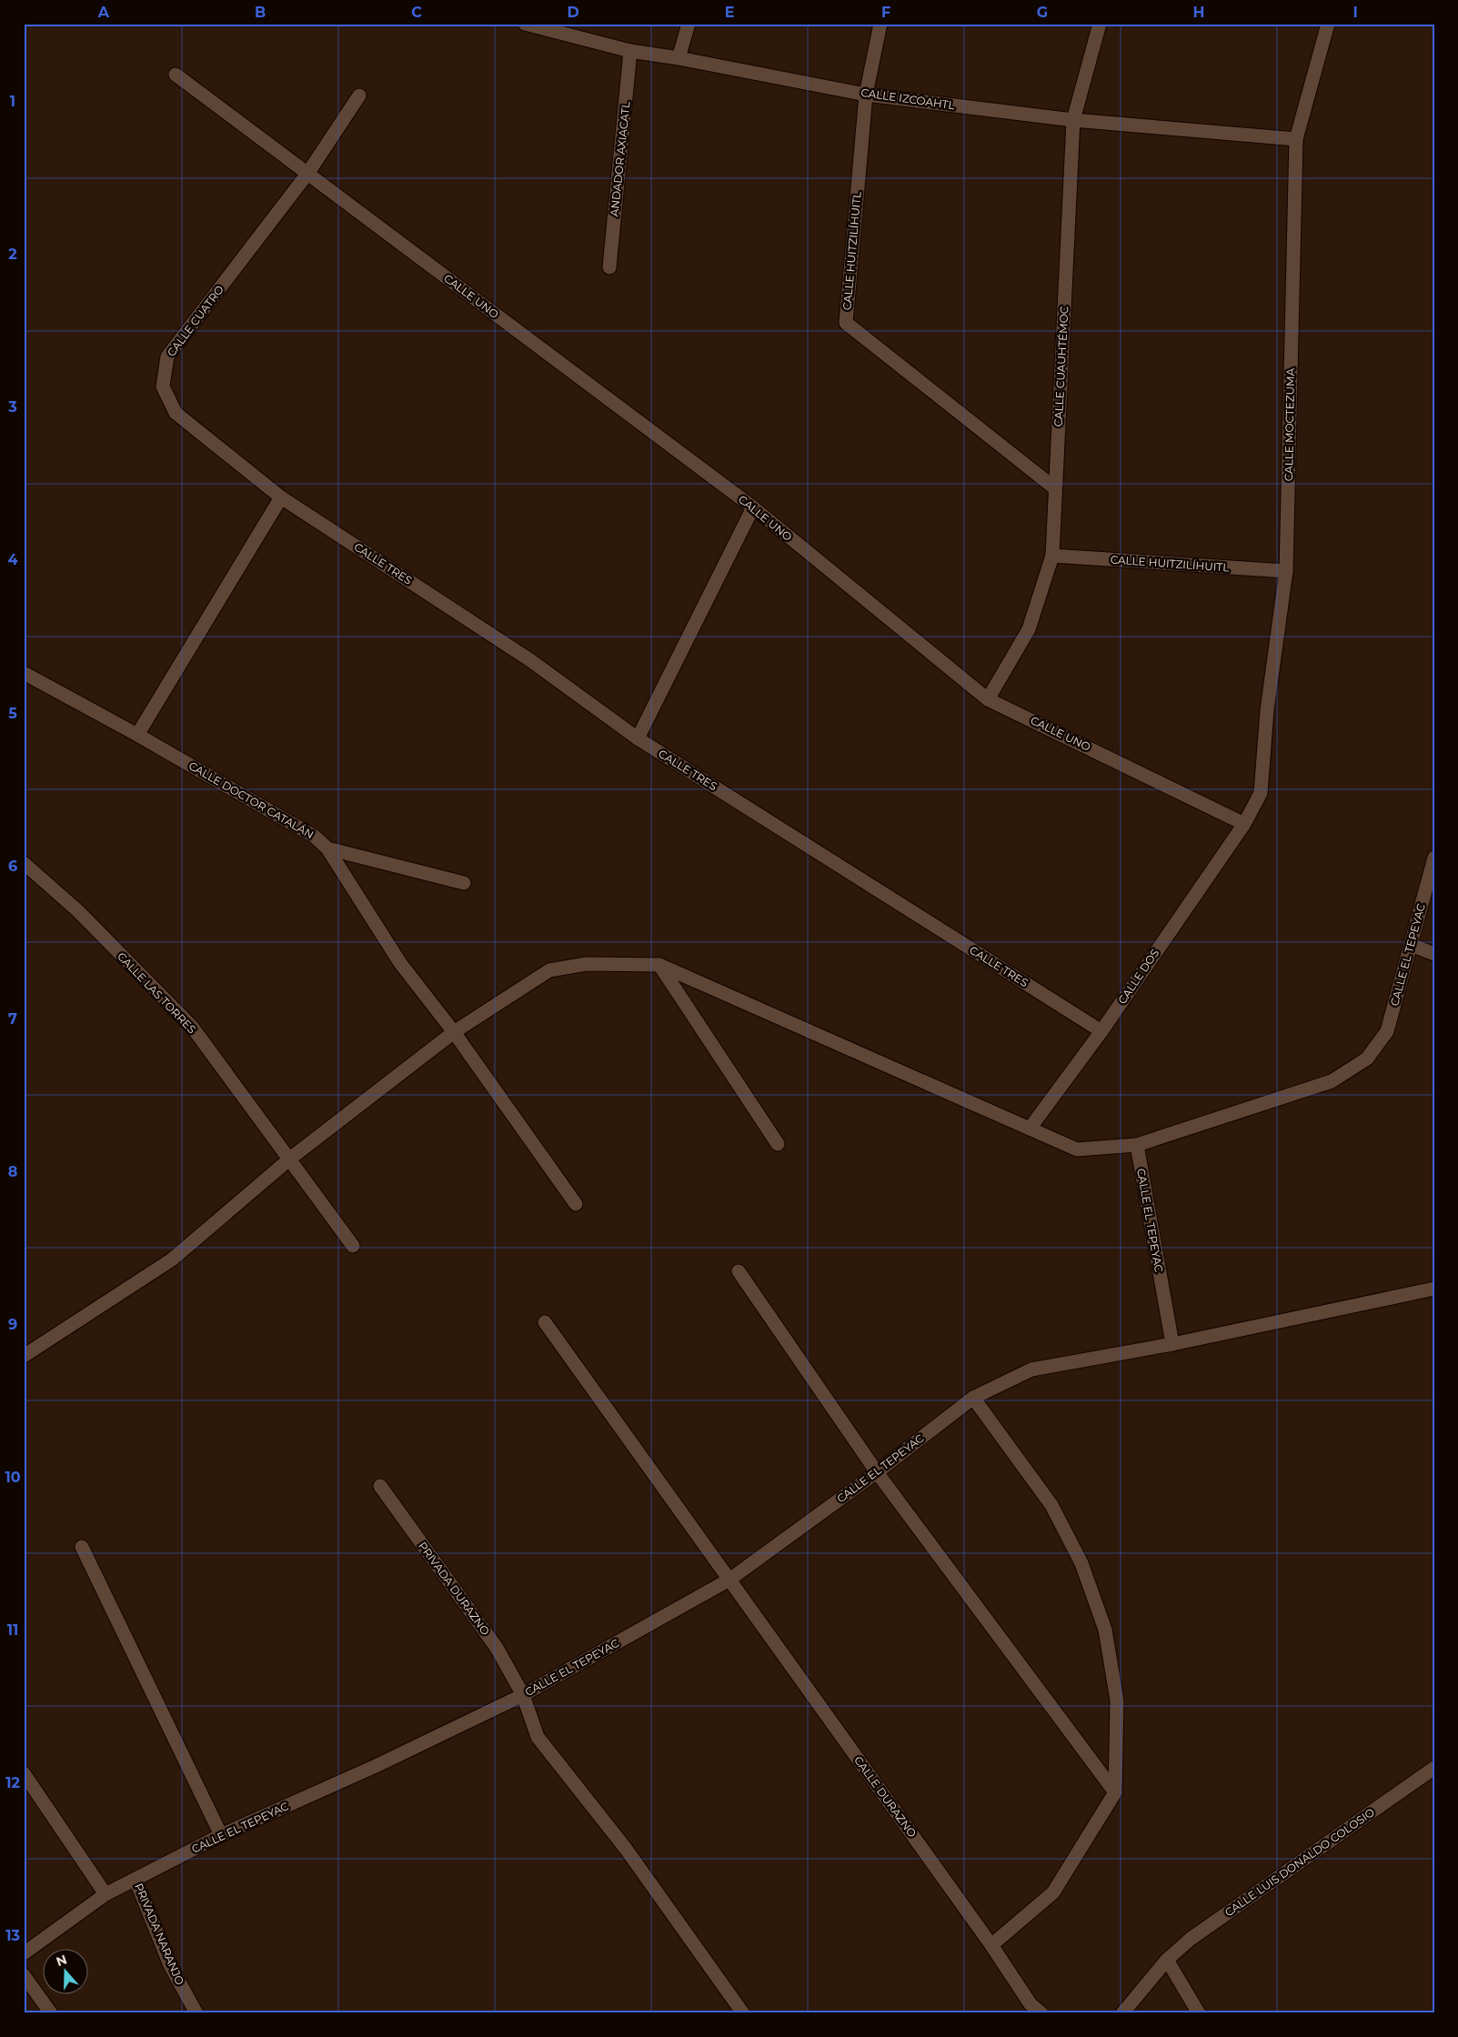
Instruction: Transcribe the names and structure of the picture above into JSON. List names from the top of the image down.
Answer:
{
  "streets": {
    "street": [
      "CALLE IZCOAHTL",
      "ANDADOR AXIACATL",
      "CALLE HUITZILÍHUITL",
      "CALLE UNO",
      "CALLE CUATRO",
      "CALLE CUAUHTÉMOC",
      "CALLE MOCTEZUMA",
      "CALLE TRES",
      "CALLE DOCTOR CATALÁN",
      "CALLE EL TEPEYAC",
      "CALLE DOS",
      "CALLE LAS TORRES",
      "PRIVADA DURAZNO",
      "CALLE DURAZNO",
      "CALLE LUIS DONALDO COLOSIO",
      "PRIVADA NARANJO"
    ]
  },
  "crossings": [
    ["CALLE IZCOAHTL", "ANDADOR AXIACATL"],
    ["CALLE IZCOAHTL", "CALLE HUITZILÍHUITL"],
    ["CALLE IZCOAHTL", "CALLE CUAUHTÉMOC"],
    ["CALLE IZCOAHTL", "CALLE MOCTEZUMA"],
    ["CALLE HUITZILÍHUITL", "CALLE CUAUHTÉMOC"],
    ["CALLE HUITZILÍHUITL", "CALLE MOCTEZUMA"],
    ["CALLE UNO", "CALLE CUATRO"],
    ["CALLE UNO", "CALLE CUAUHTÉMOC"],
    ["CALLE UNO", "CALLE MOCTEZUMA"],
    ["CALLE UNO", "CALLE DOS"],
    ["CALLE CUATRO", "CALLE TRES"],
    ["CALLE MOCTEZUMA", "CALLE DOS"],
    ["CALLE TRES", "CALLE DOS"],
    ["CALLE EL TEPEYAC", "PRIVADA DURAZNO"],
    ["CALLE EL TEPEYAC", "CALLE DURAZNO"],
    ["CALLE EL TEPEYAC", "PRIVADA NARANJO"]
  ],
  "north": "top",
  "grid": {
    "columns": [
      "A",
      "B",
      "C",
      "D",
      "E",
      "F",
      "G",
      "H",
      "I"
    ],
    "rows": [
      "1",
      "2",
      "3",
      "4",
      "5",
      "6",
      "7",
      "8",
      "9",
      "10",
      "11",
      "12",
      "13"
    ]
  }
}
